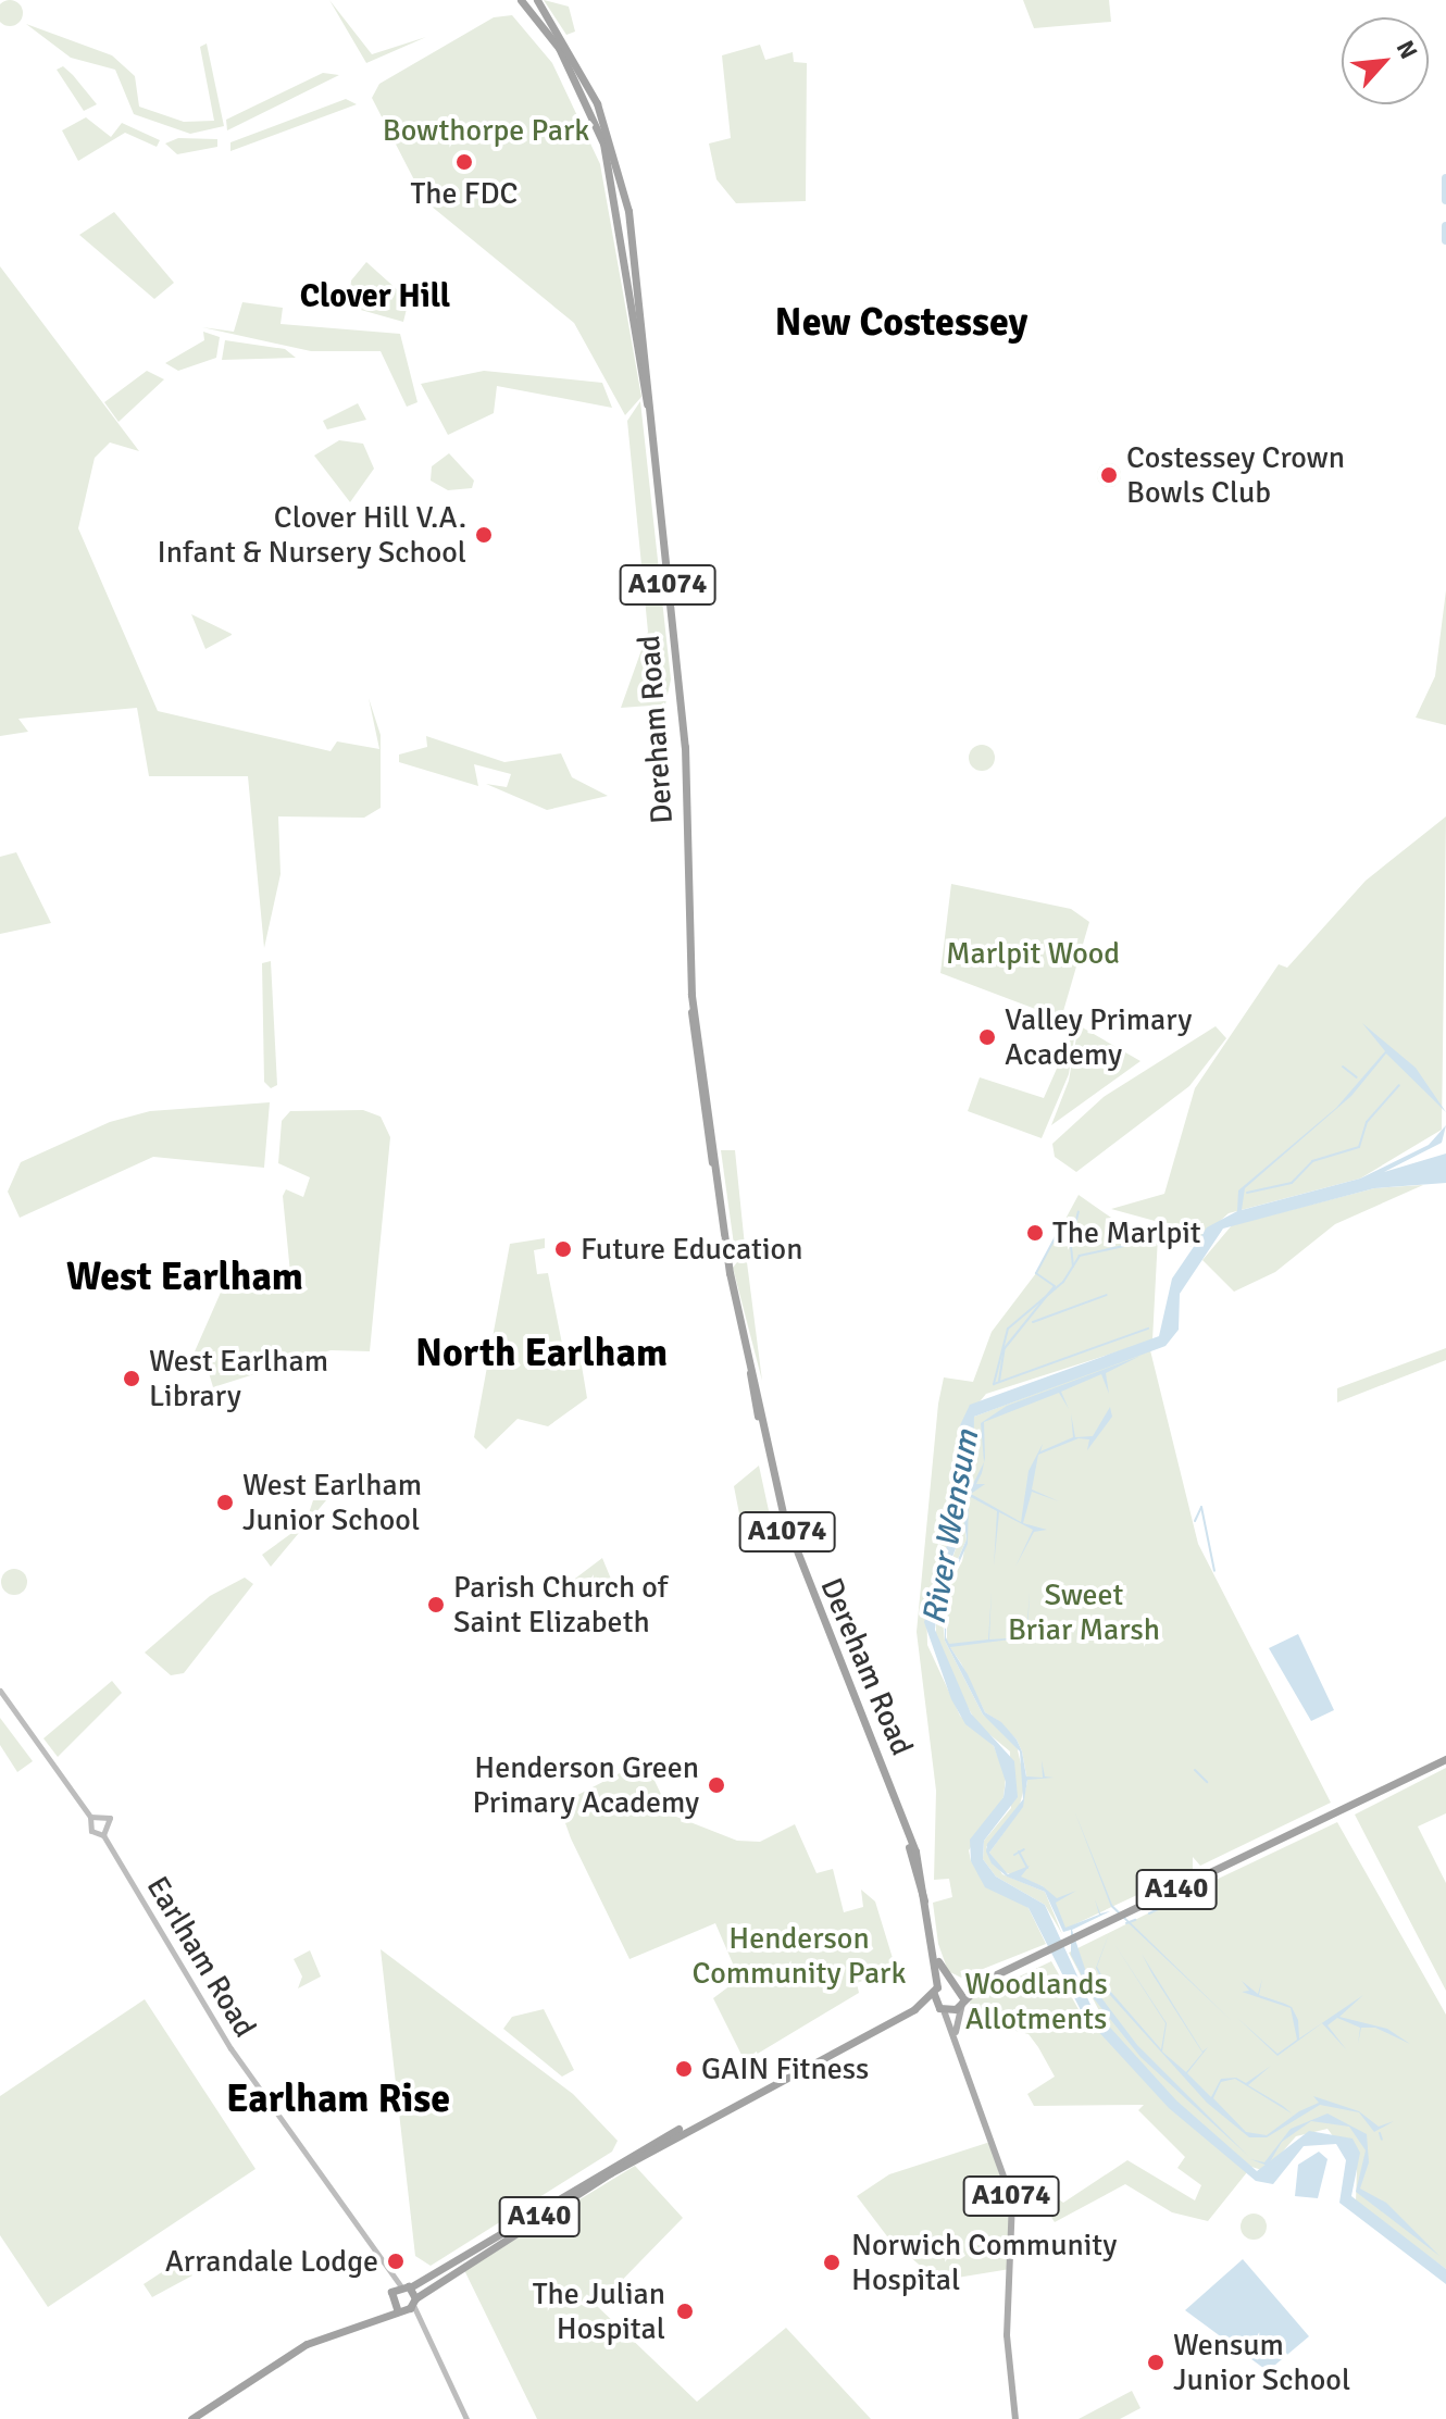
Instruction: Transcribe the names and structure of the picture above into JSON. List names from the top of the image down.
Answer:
{
  "streets": {
    "highway": ["A1074", "Dereham Road", "A140"],
    "main road": ["Earlham Road"]
  },
  "crossings": [
    ["A1074", "Dereham Road"],
    ["Dereham Road", "A140"],
    ["A140", "Earlham Road"]
  ],
  "districts": [
    "Clover Hill",
    "New Costessey",
    "West Earlham",
    "North Earlham",
    "Earlham Rise"
  ],
  "water": ["River Wensum"],
  "parks": [
    "Bowthorpe Park",
    "Marlpit Wood",
    "Sweet Briar Marsh",
    "Henderson Community Park",
    "Woodlands Allotments"
  ],
  "places": [
    "The FDC",
    "Costessey Crown Bowls Club",
    "Clover Hill V.A. Infant & Nursery School",
    "Valley Primary Academy",
    "The Marlpit",
    "Future Education",
    "West Earlham Library",
    "West Earlham Junior School",
    "Parish Church of Saint Elizabeth",
    "Henderson Green Primary Academy",
    "GAIN Fitness",
    "Arrandale Lodge",
    "Norwich Community Hospital",
    "The Julian Hospital",
    "Wensum Junior School"
  ],
  "north": "top right"
}
